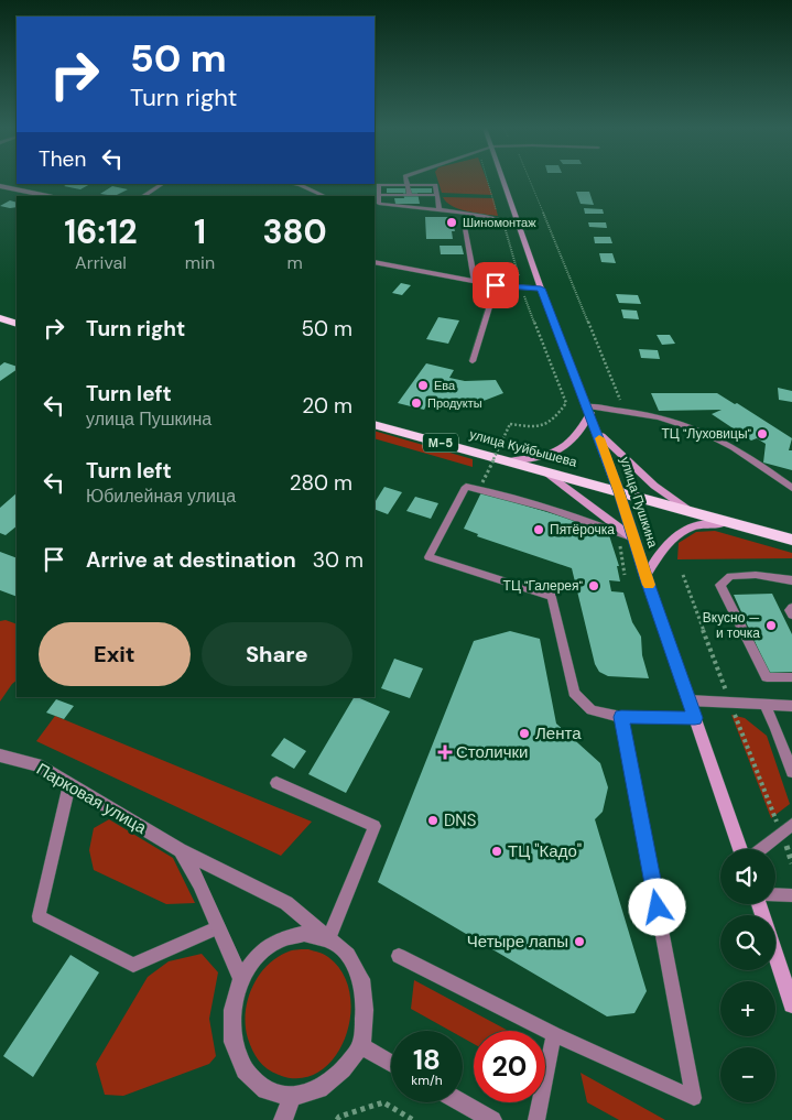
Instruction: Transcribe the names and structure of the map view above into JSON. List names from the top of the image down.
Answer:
{
  "streets": {
    "highway": ["М-5", "улица Куйбышева"],
    "main road": ["улица Пушкина"],
    "street": ["Парковая улица"]
  },
  "crossings": [
    ["улица Куйбышева", "улица Пушкина"]
  ],
  "places": {
    "other": [
      "Шиномонтаж",
      "Ева",
      "Продукты",
      "ТЦ \"Луховицы\"",
      "Пятёрочка",
      "ТЦ \"Галерея\"",
      "Вкусно — и точка",
      "Лента",
      "DNS",
      "ТЦ \"Кадо\"",
      "Четыре лапы"
    ],
    "health": ["Столички"]
  },
  "page": {
    "turn": ["50 m", "Turn right"],
    "then": "Then",
    "eta": [
      "16:12",
      "Arrival",
      "1",
      "min",
      "380",
      "m"
    ],
    "list": [
      {
        "name": "Turn right",
        "value": "50 m"
      },
      {
        "name": "Turn left",
        "note": "улица Пушкина",
        "value": "20 m"
      },
      {
        "name": "Turn left",
        "note": "Юбилейная улица",
        "value": "280 m"
      },
      {
        "name": "Arrive at destination",
        "value": "30 m"
      }
    ],
    "buttons": ["Exit", "Share"],
    "map_buttons": ["+", "−"],
    "speed": "18 km/h",
    "limit": "20"
  }
}
